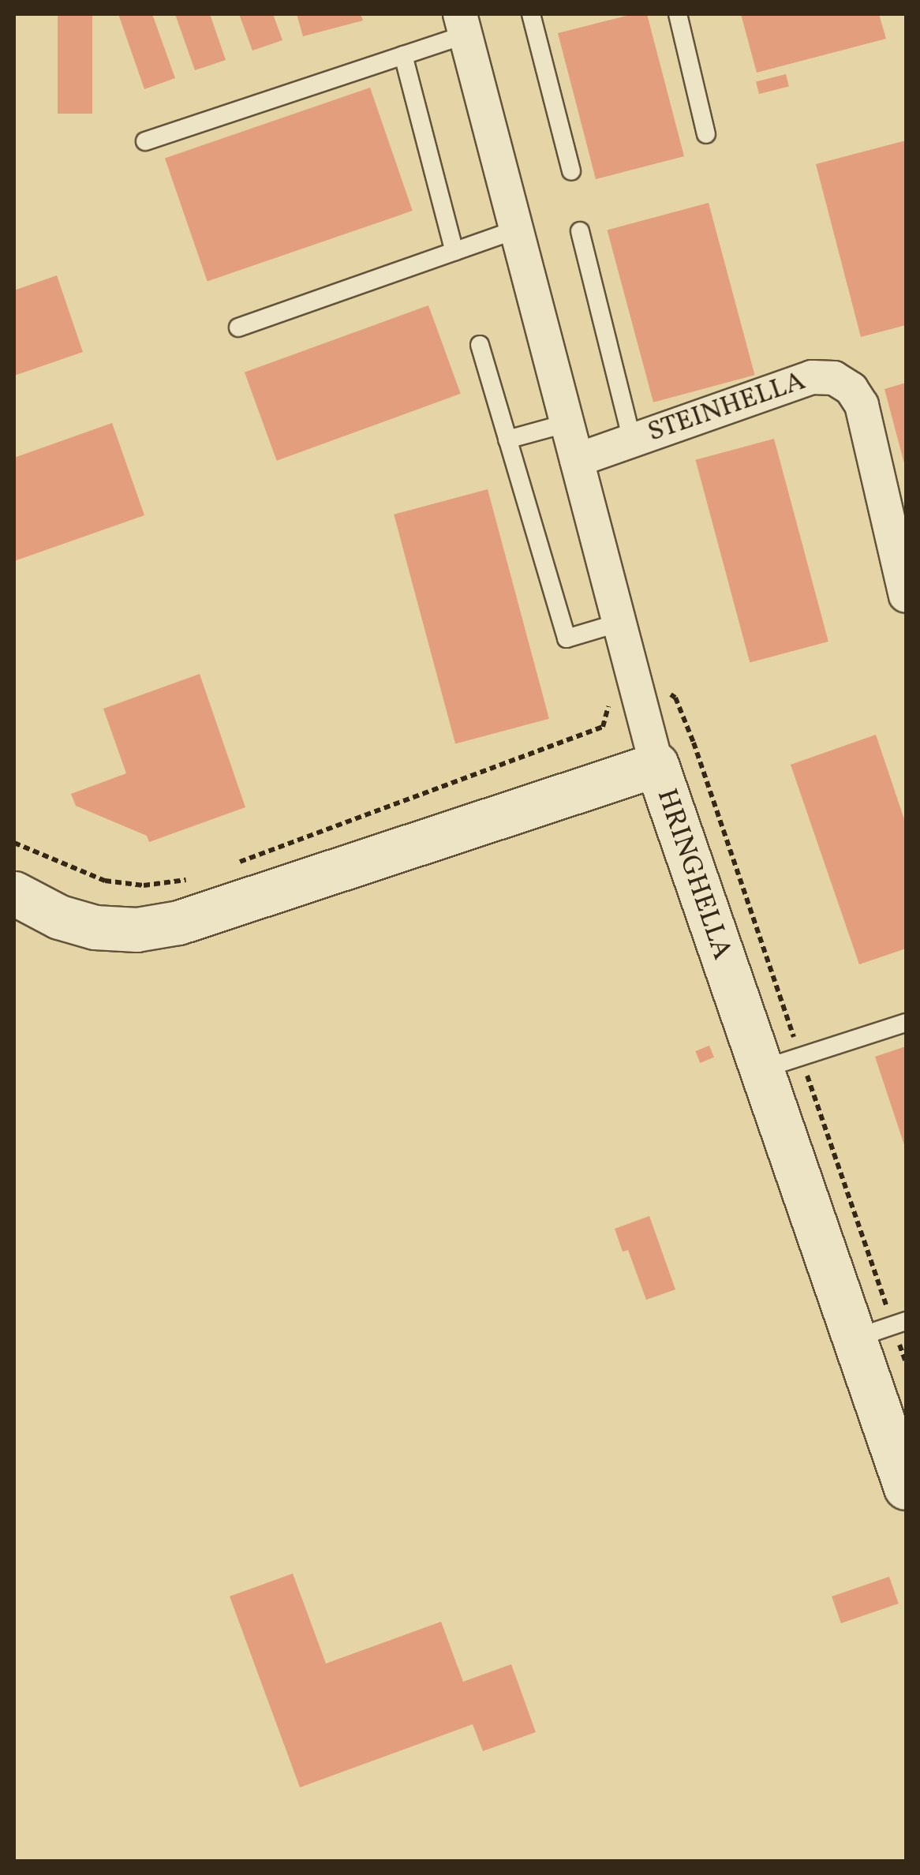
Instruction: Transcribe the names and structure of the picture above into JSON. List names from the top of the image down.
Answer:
{
  "streets": {
    "street": ["STEINHELLA", "HRINGHELLA"]
  }
}
